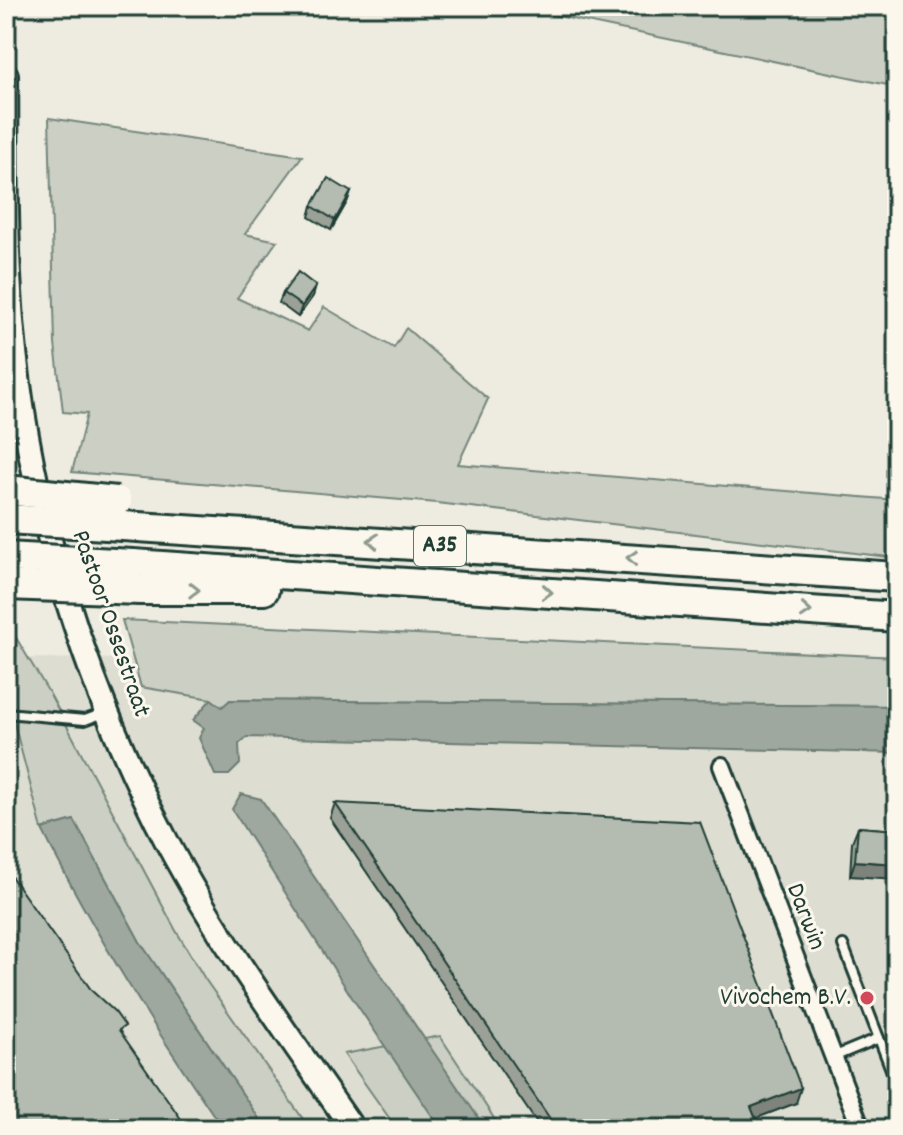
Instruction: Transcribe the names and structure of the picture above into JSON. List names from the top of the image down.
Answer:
{
  "streets": {
    "highway": ["A35"],
    "main road": ["Pastoor Ossestraat"],
    "street": ["Darwin"]
  },
  "places": ["Vivochem B.V."]
}
